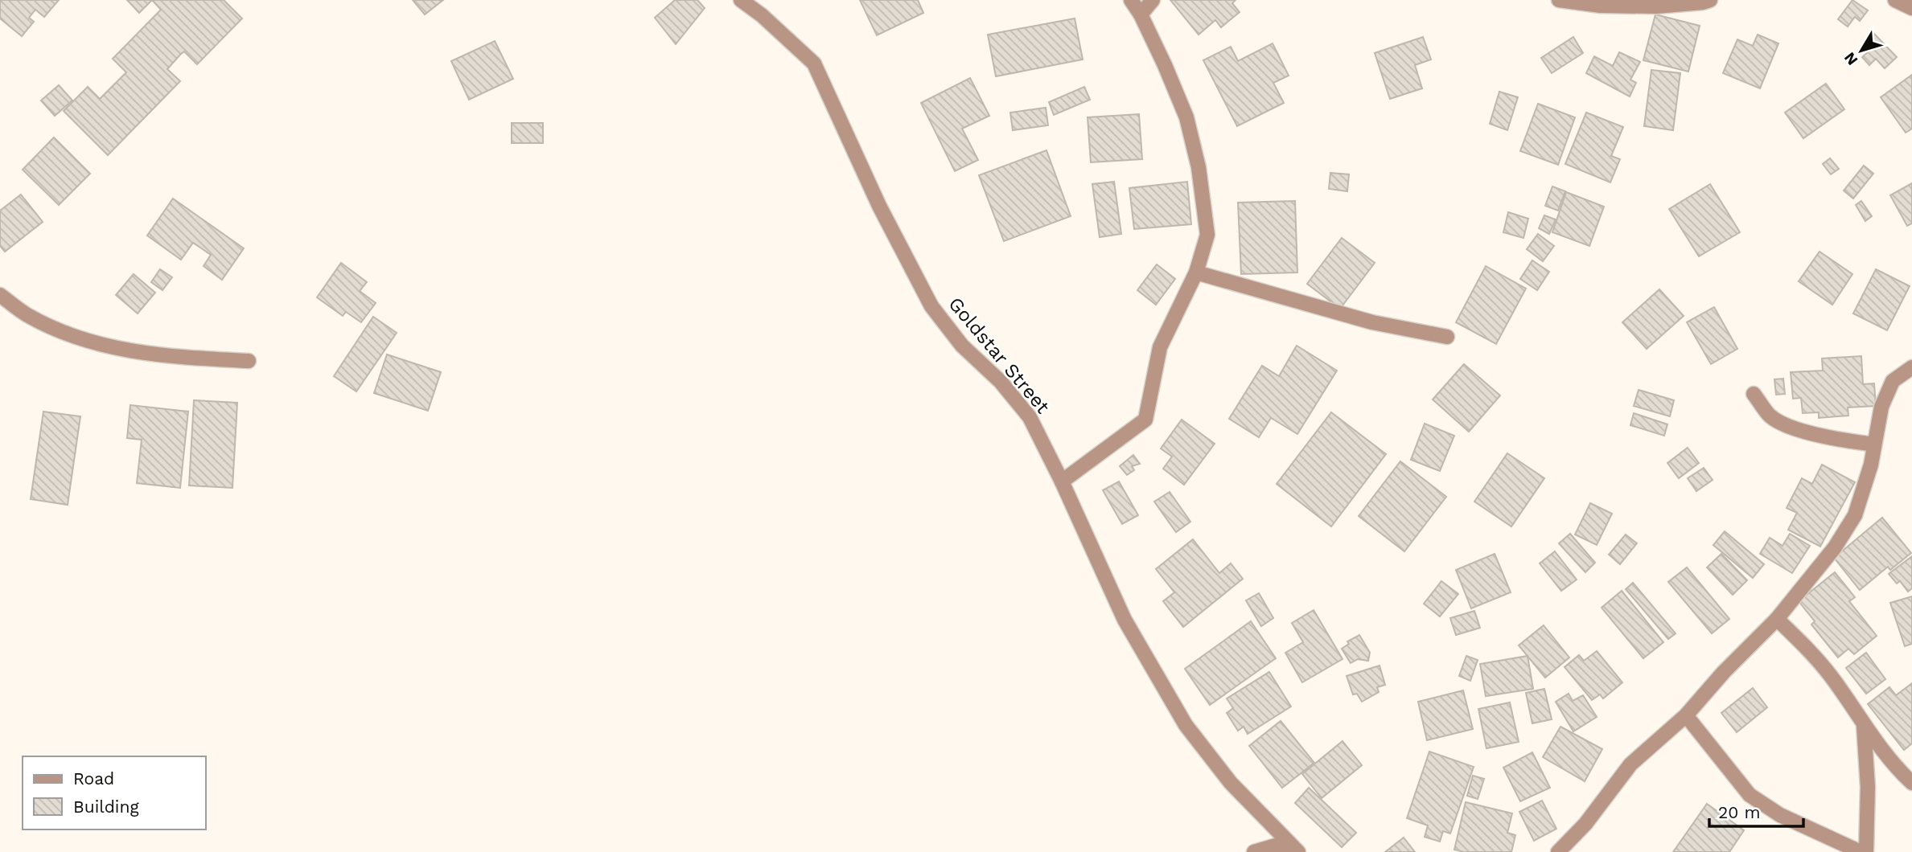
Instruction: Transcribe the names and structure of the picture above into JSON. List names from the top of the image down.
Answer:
{
  "streets": {
    "street": ["Goldstar Street"]
  },
  "legend": ["Road", "Building"],
  "scale_bar": "20 m",
  "north": "bottom left"
}
